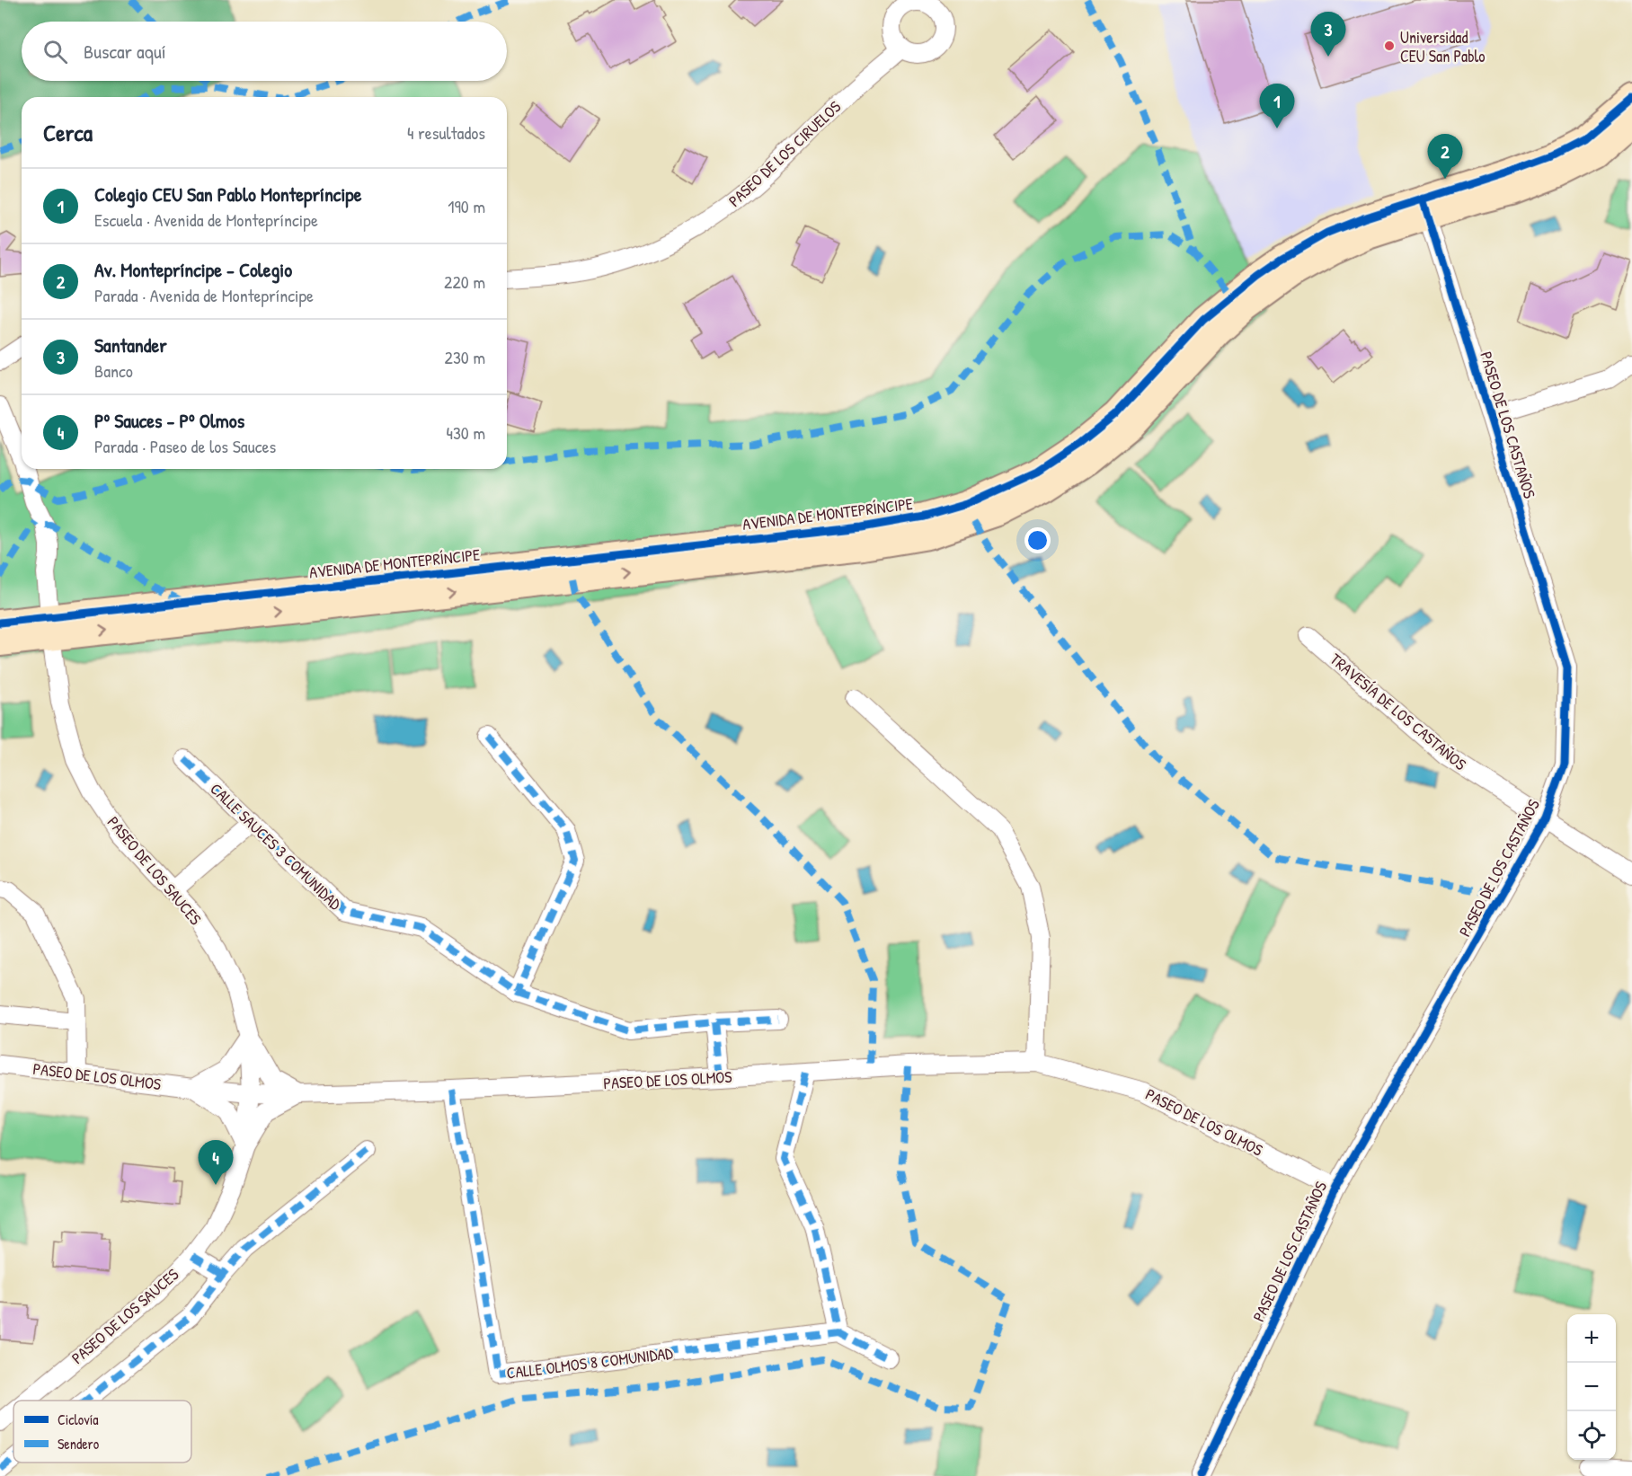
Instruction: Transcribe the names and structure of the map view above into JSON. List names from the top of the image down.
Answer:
{
  "streets": {
    "street": [
      "PASEO DE LOS CIRUELOS",
      "PASEO DE LOS CASTAÑOS",
      "TRAVESÍA DE LOS CASTAÑOS",
      "CALLE SAUCES 3 COMUNIDAD",
      "PASEO DE LOS SAUCES",
      "PASEO DE LOS OLMOS",
      "CALLE OLMOS 8 COMUNIDAD"
    ],
    "cycle path": ["AVENIDA DE MONTEPRÍNCIPE"]
  },
  "crossings": [
    ["PASEO DE LOS CASTAÑOS", "TRAVESÍA DE LOS CASTAÑOS"],
    ["PASEO DE LOS CASTAÑOS", "PASEO DE LOS OLMOS"],
    ["PASEO DE LOS SAUCES", "PASEO DE LOS OLMOS"],
    ["PASEO DE LOS OLMOS", "CALLE OLMOS 8 COMUNIDAD"]
  ],
  "places": ["Universidad CEU San Pablo"],
  "legend": ["Ciclovía", "Sendero"],
  "page": {
    "pins": [
      "3",
      "1",
      "2",
      "4"
    ],
    "search": "Buscar aquí",
    "heading": ["Cerca", "4 resultados"],
    "list": [
      {
        "mark": "1",
        "name": "Colegio CEU San Pablo Montepríncipe",
        "note": "Escuela · Avenida de Montepríncipe",
        "value": "190 m"
      },
      {
        "mark": "2",
        "name": "Av. Montepríncipe - Colegio",
        "note": "Parada · Avenida de Montepríncipe",
        "value": "220 m"
      },
      {
        "mark": "3",
        "name": "Santander",
        "note": "Banco",
        "value": "230 m"
      },
      {
        "mark": "4",
        "name": "Pº Sauces - Pº Olmos",
        "note": "Parada · Paseo de los Sauces",
        "value": "430 m"
      }
    ],
    "map_buttons": ["+", "−"]
  }
}
